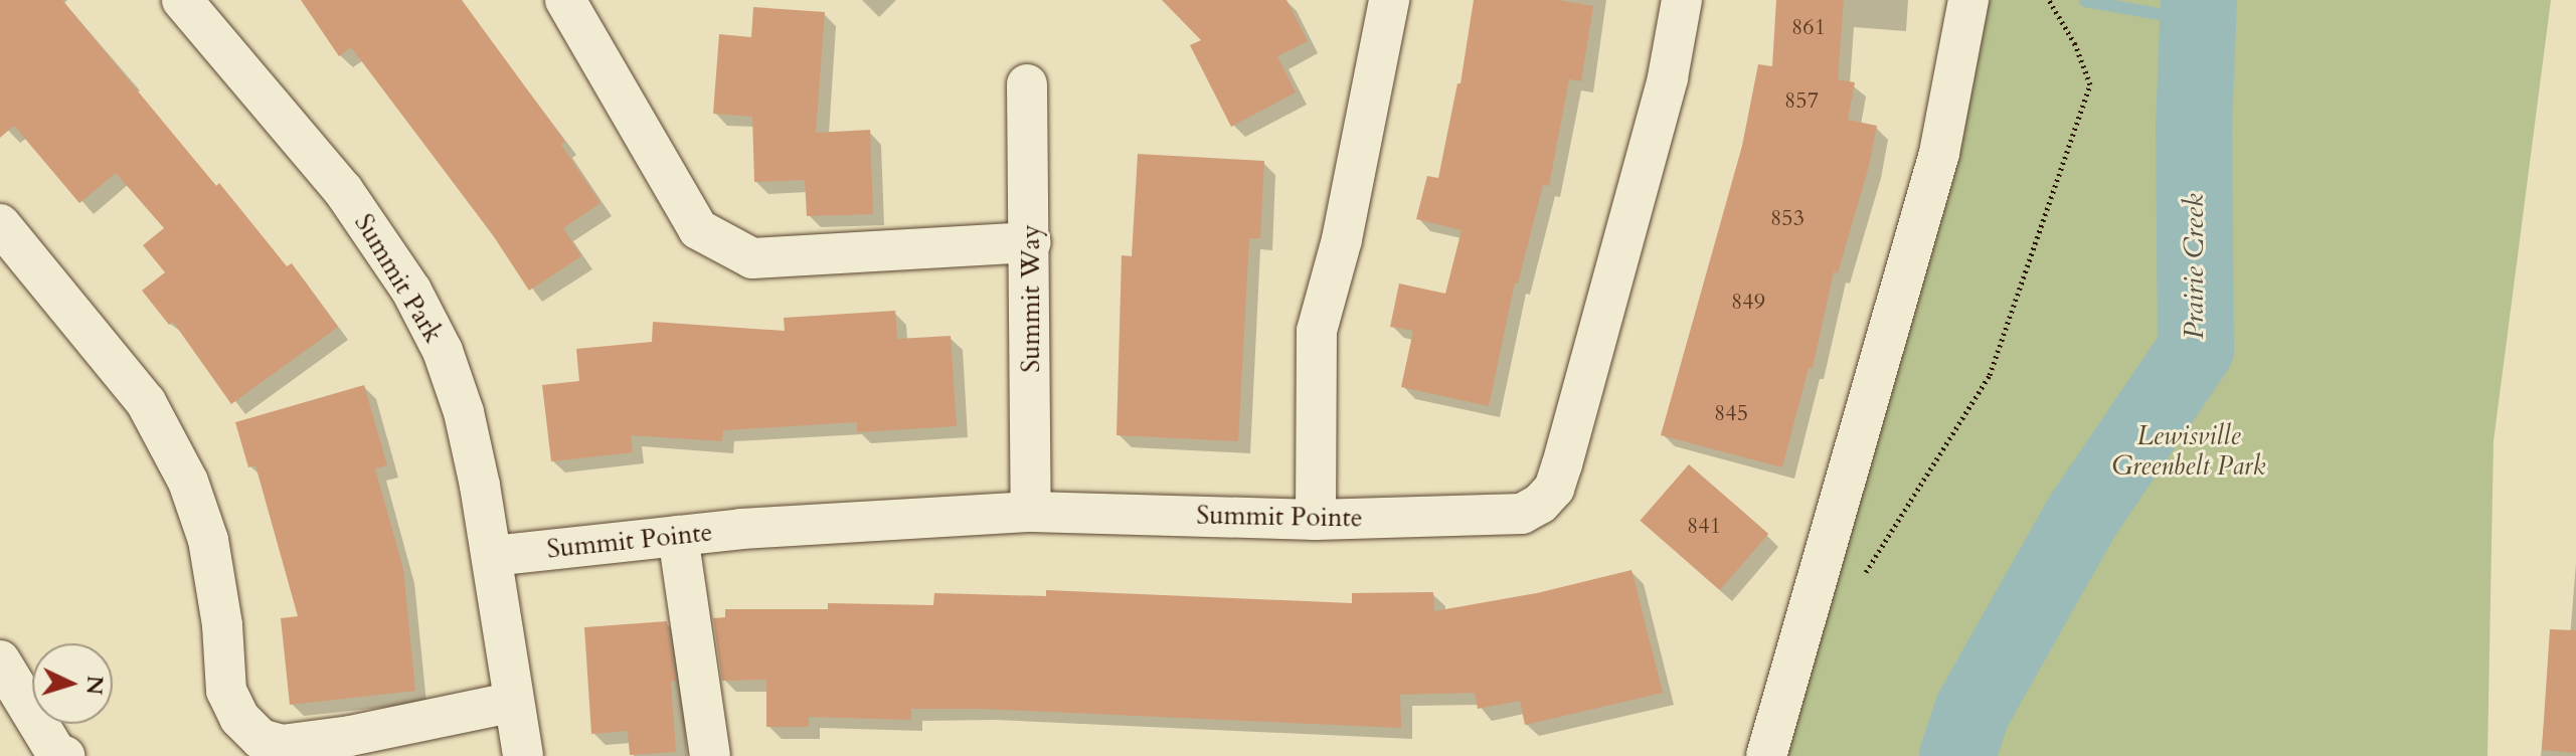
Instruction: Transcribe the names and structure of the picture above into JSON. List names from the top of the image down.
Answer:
{
  "streets": {
    "street": ["Summit Park", "Summit Way", "Summit Pointe"]
  },
  "crossings": [
    ["Summit Park", "Summit Pointe"],
    ["Summit Way", "Summit Pointe"]
  ],
  "water": ["Prairie Creek"],
  "parks": ["Lewisville Greenbelt Park"],
  "house_numbers": [
    "861",
    "857",
    "853",
    "849",
    "845",
    "841"
  ],
  "north": "right"
}
